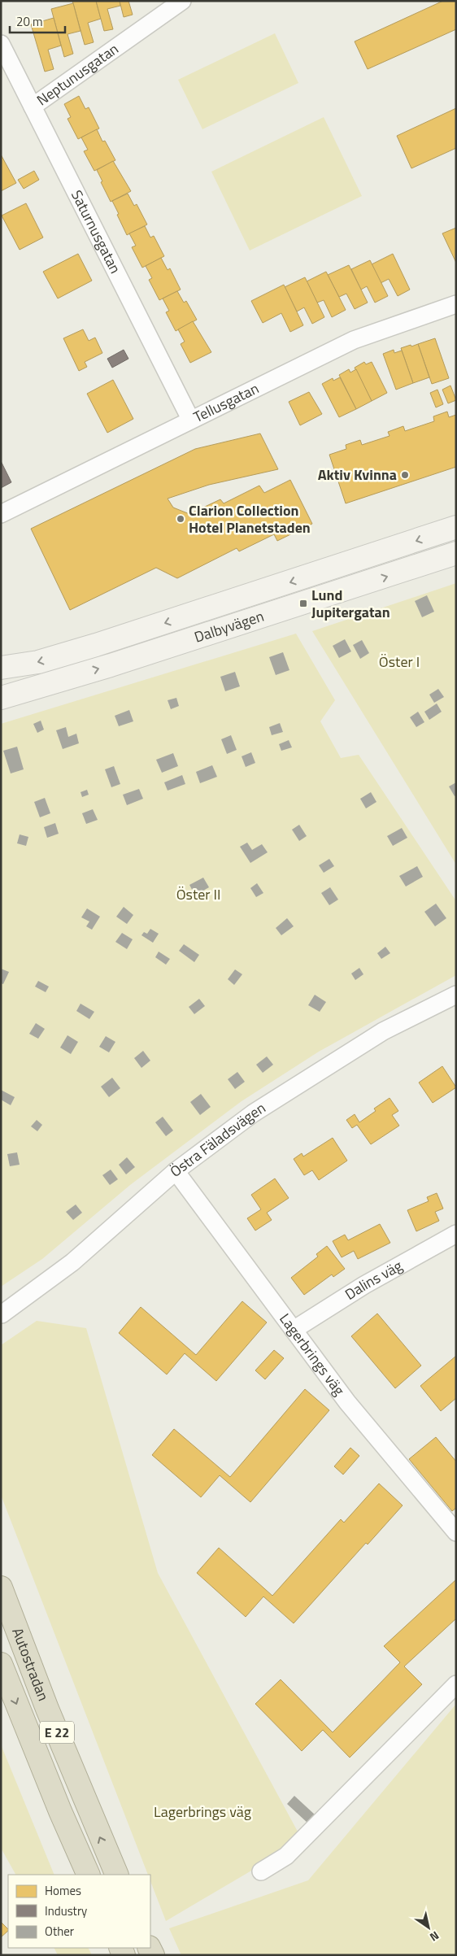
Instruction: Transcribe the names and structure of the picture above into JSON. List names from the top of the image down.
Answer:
{
  "streets": {
    "highway": ["Autostradan", "E 22"],
    "main road": ["Dalbyvägen"],
    "street": [
      "Neptunusgatan",
      "Saturnusgatan",
      "Tellusgatan",
      "Östra Fäladsvägen",
      "Dalins väg",
      "Lagerbrings väg"
    ]
  },
  "crossings": [
    ["Neptunusgatan", "Saturnusgatan"],
    ["Saturnusgatan", "Tellusgatan"],
    ["Östra Fäladsvägen", "Lagerbrings väg"],
    ["Dalins väg", "Lagerbrings väg"]
  ],
  "parks": ["Öster I", "Öster II", "Lagerbrings väg"],
  "places": {
    "other": ["Aktiv Kvinna", "Clarion Collection Hotel Planetstaden"],
    "transit": ["Lund Jupitergatan"]
  },
  "legend": ["Homes", "Industry", "Other"],
  "scale_bar": "20 m",
  "north": "bottom right"
}
